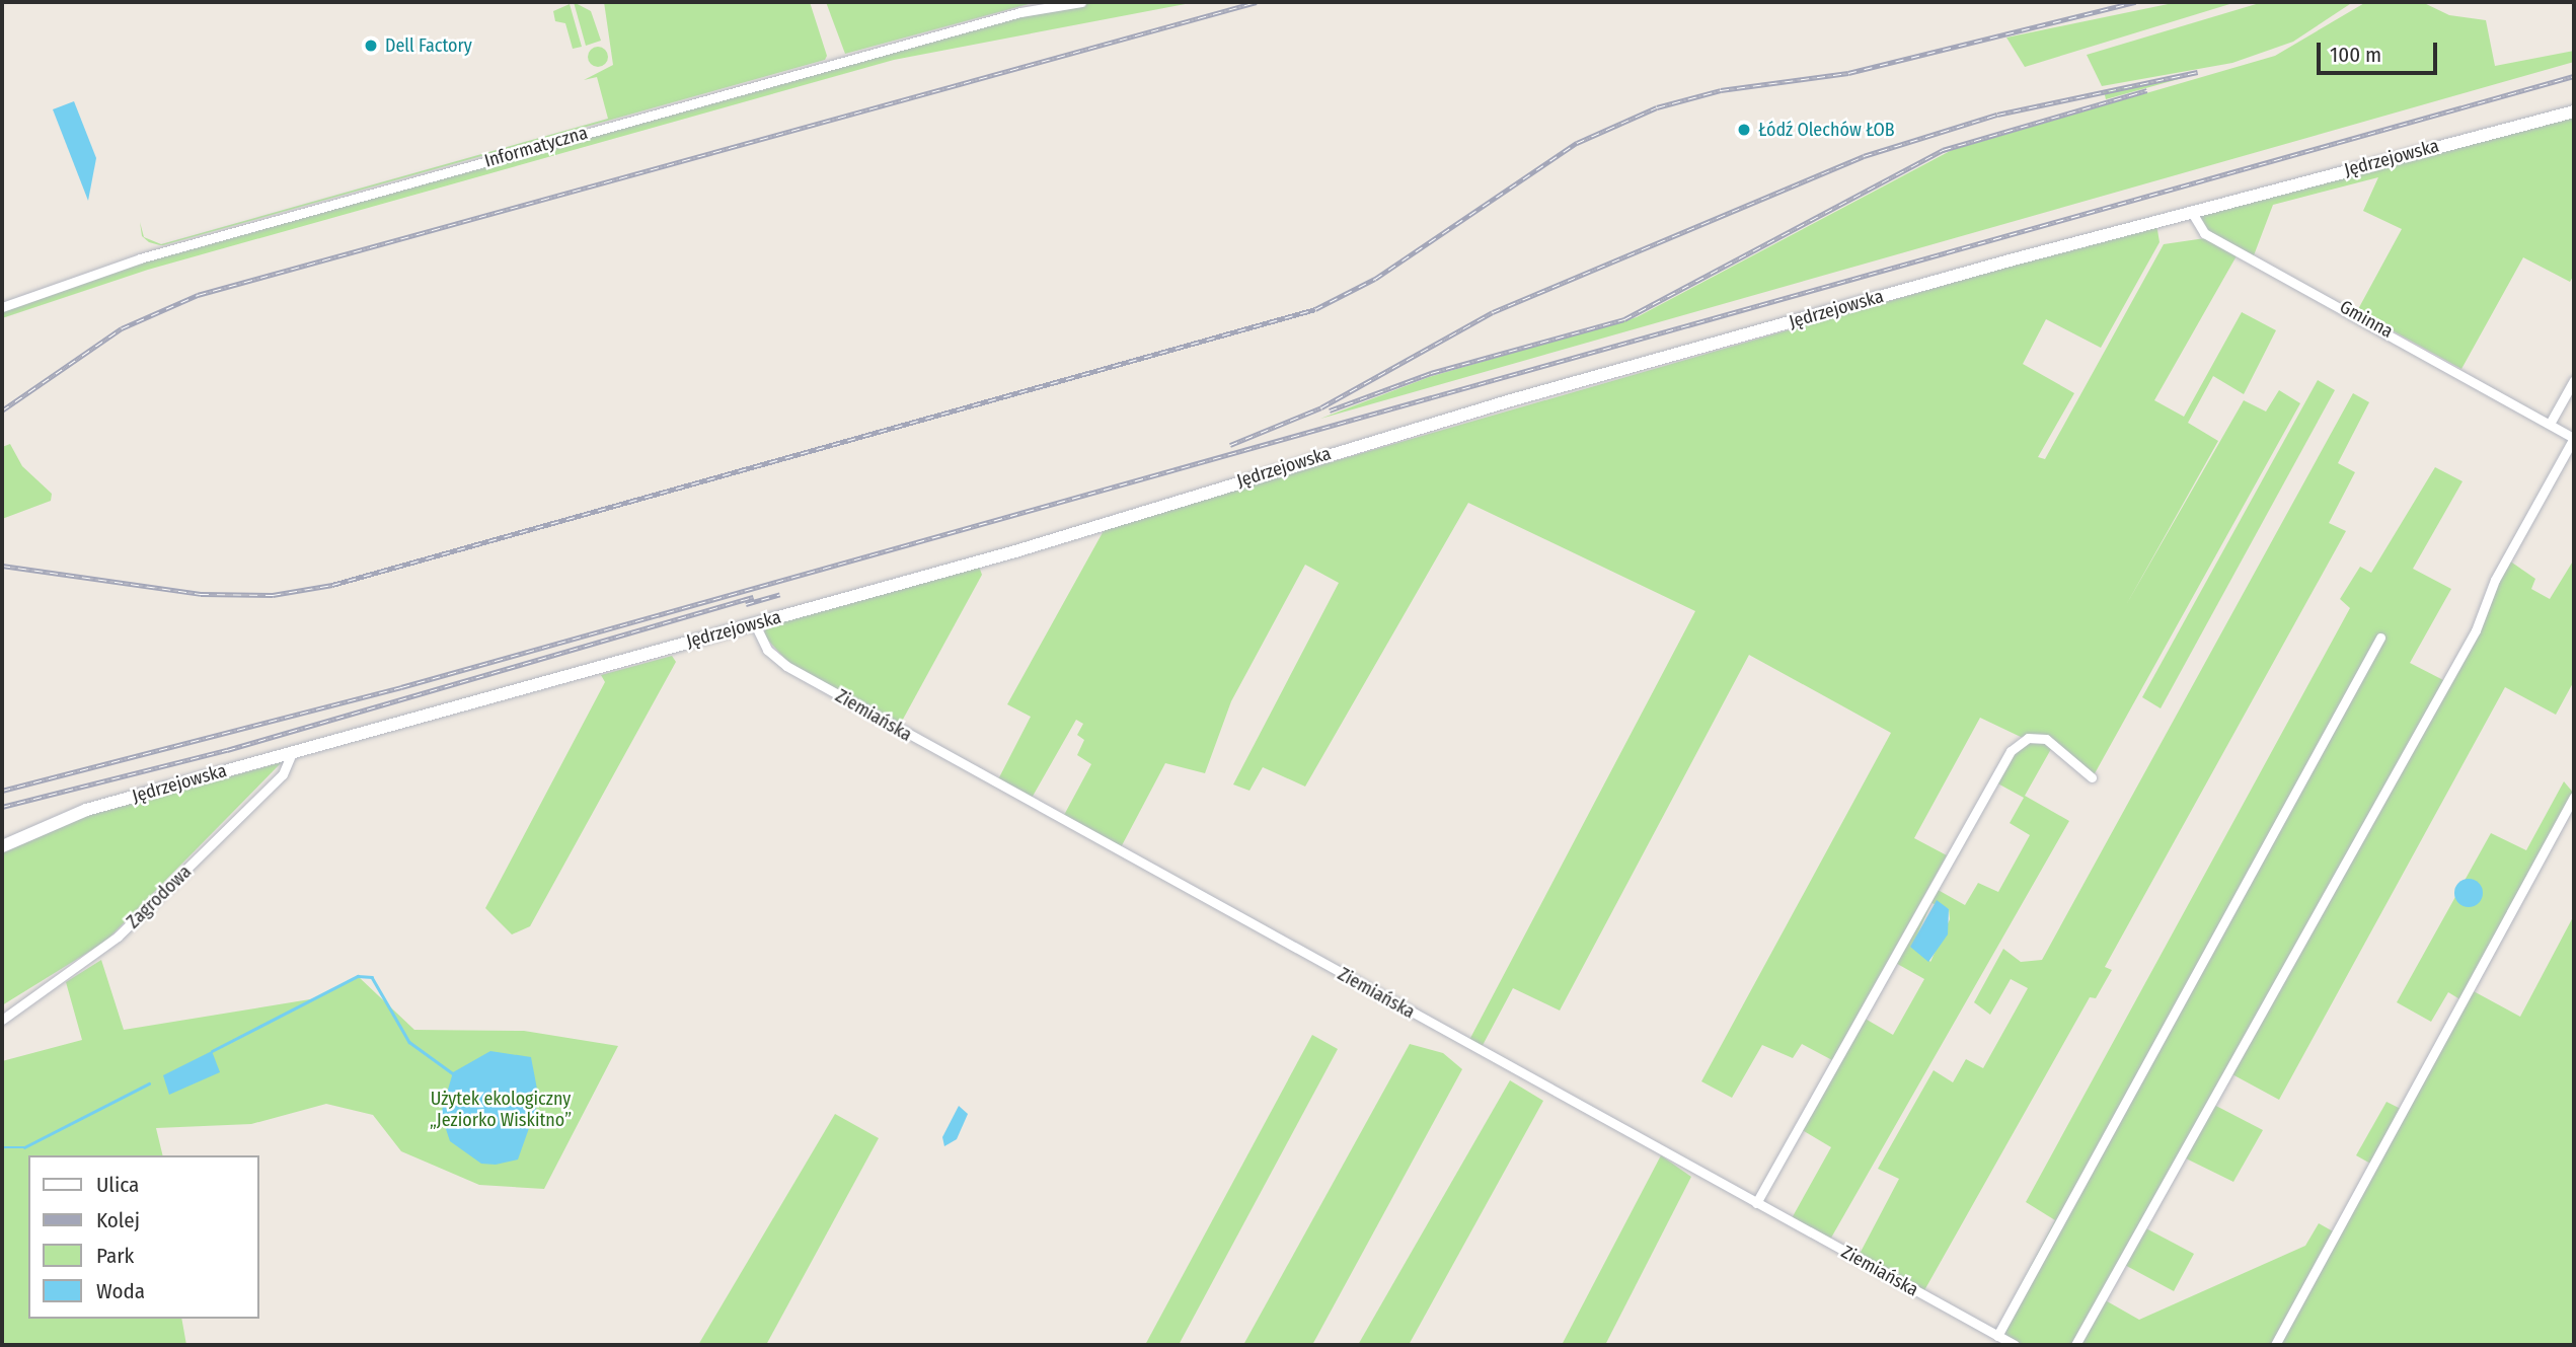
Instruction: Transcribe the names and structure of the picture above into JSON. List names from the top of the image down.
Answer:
{
  "streets": {
    "street": [
      "Informatyczna",
      "Jędrzejowska",
      "Gminna",
      "Ziemiańska",
      "Zagrodowa"
    ]
  },
  "crossings": [
    ["Jędrzejowska", "Gminna"],
    ["Jędrzejowska", "Ziemiańska"],
    ["Jędrzejowska", "Zagrodowa"]
  ],
  "parks": ["Użytek ekologiczny „Jeziorko Wiskitno”"],
  "places": ["Dell Factory", "Łódź Olechów ŁOB"],
  "legend": [
    "Ulica",
    "Kolej",
    "Park",
    "Woda"
  ],
  "scale_bar": "100 m"
}
